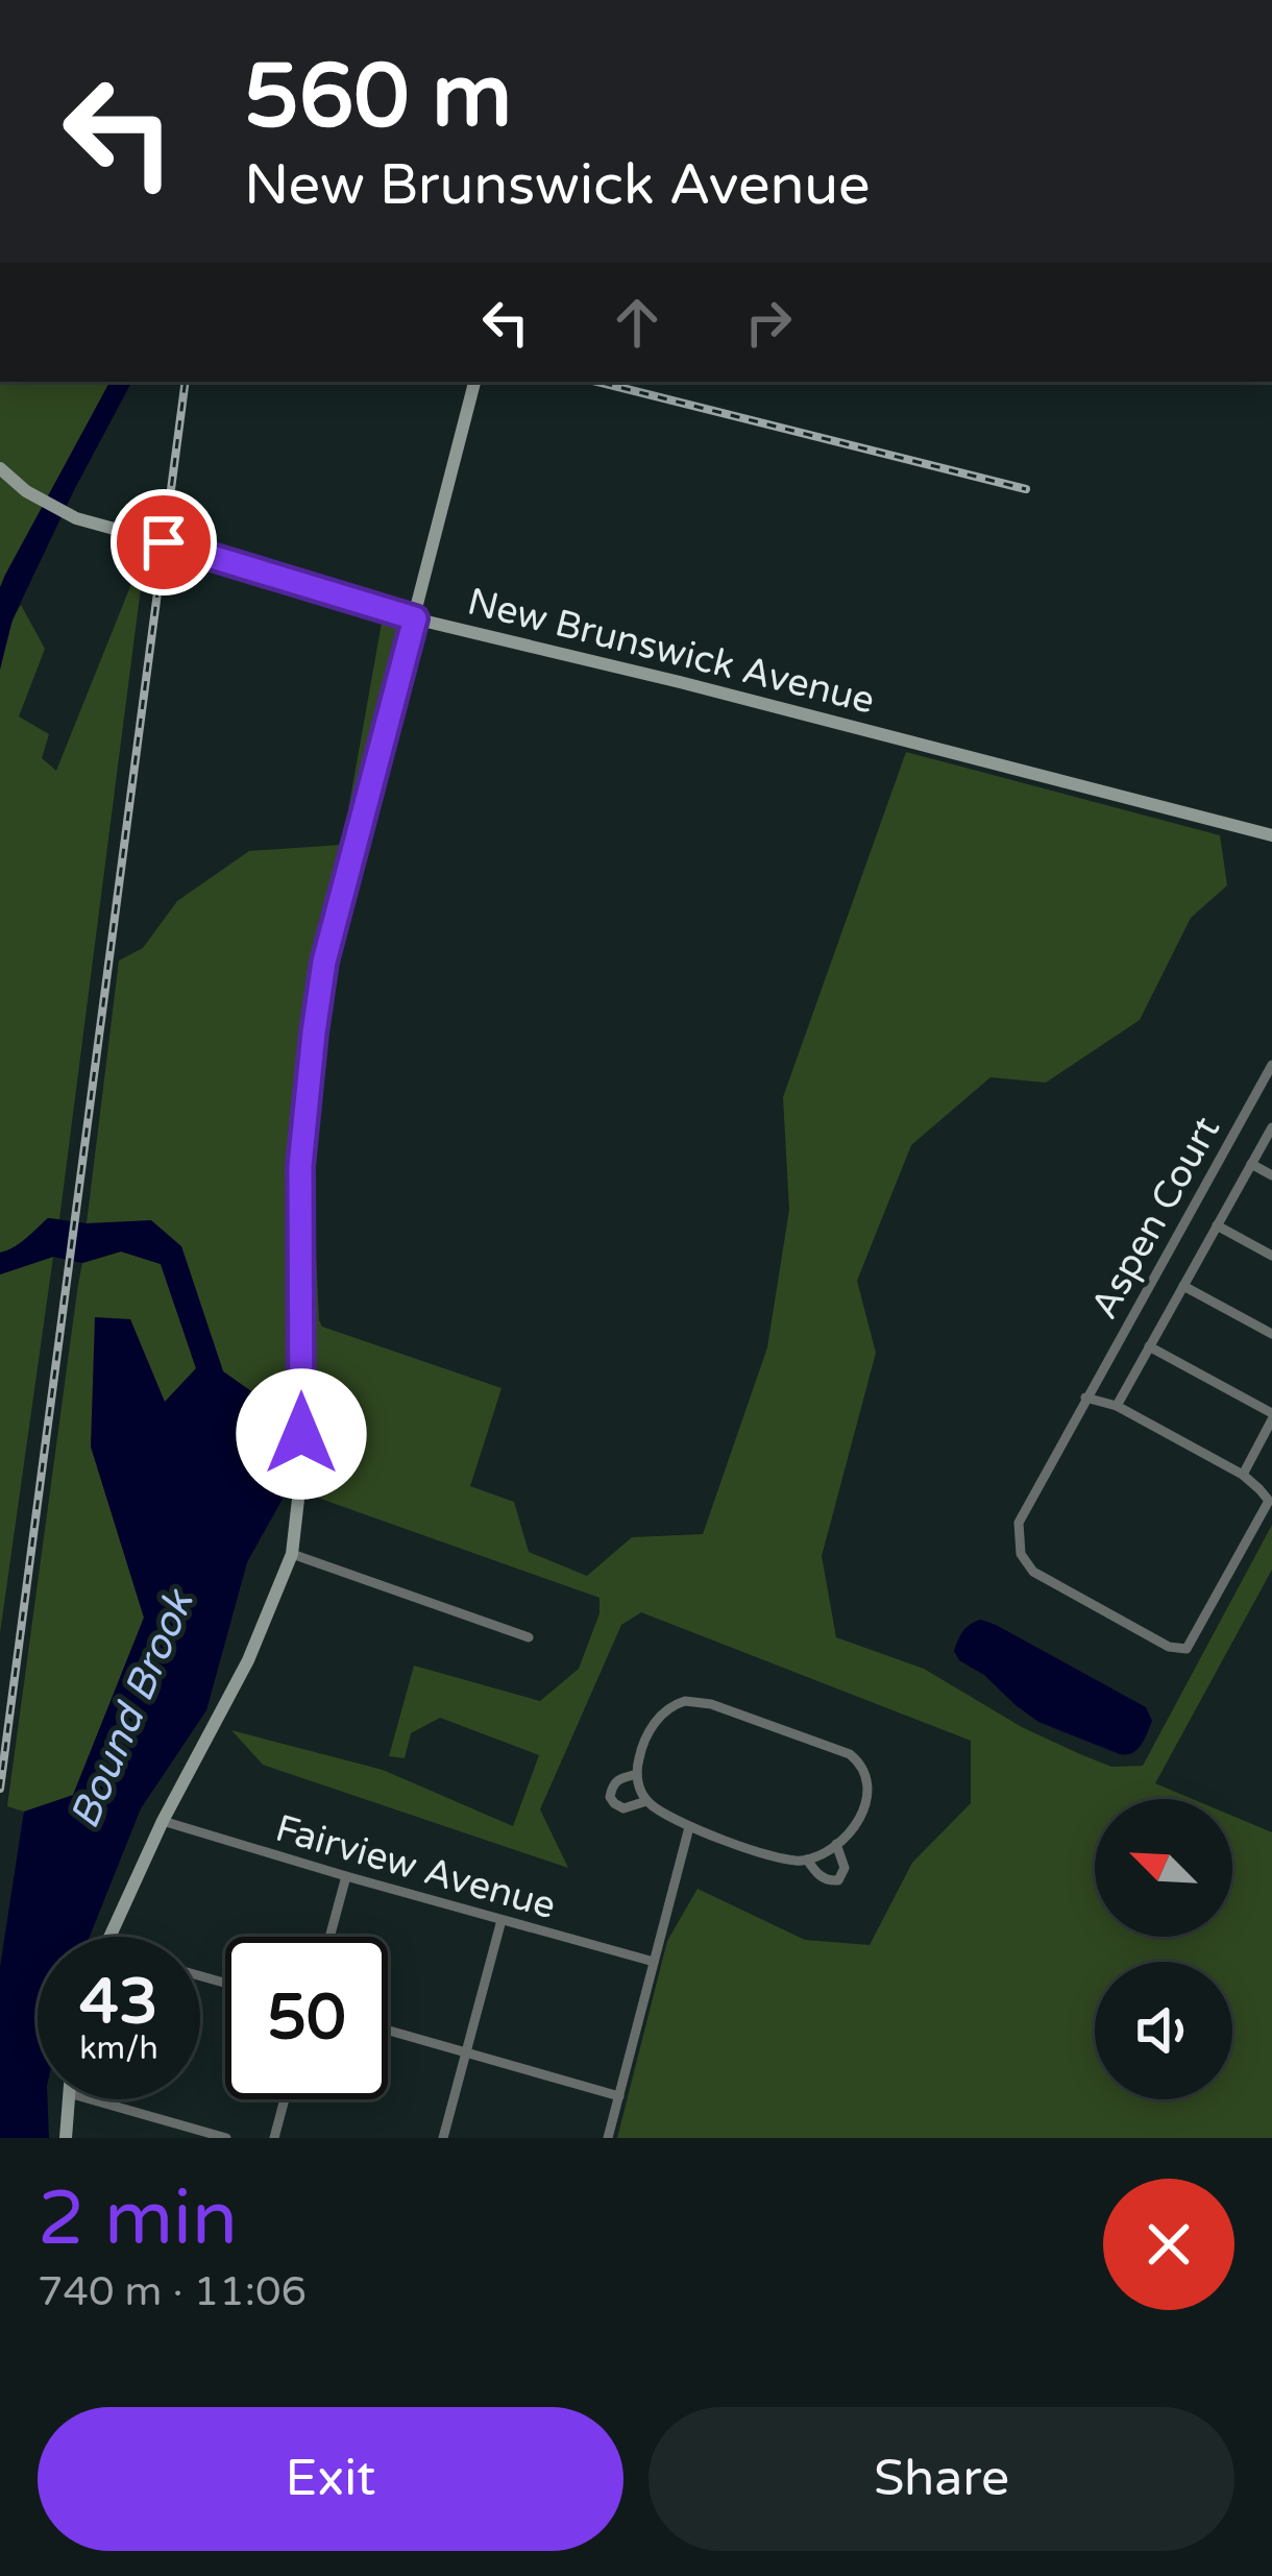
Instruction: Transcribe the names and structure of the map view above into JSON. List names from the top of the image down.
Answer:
{
  "streets": {
    "main road": ["New Brunswick Avenue"],
    "street": ["Aspen Court", "Fairview Avenue"]
  },
  "water": ["Bound Brook"],
  "north": "top left",
  "page": {
    "turn": ["560 m", "New Brunswick Avenue"],
    "speed": "43 km/h",
    "limit": "50",
    "heading": ["2 min", "740 m · 11:06"],
    "buttons": ["Exit", "Share"]
  }
}
